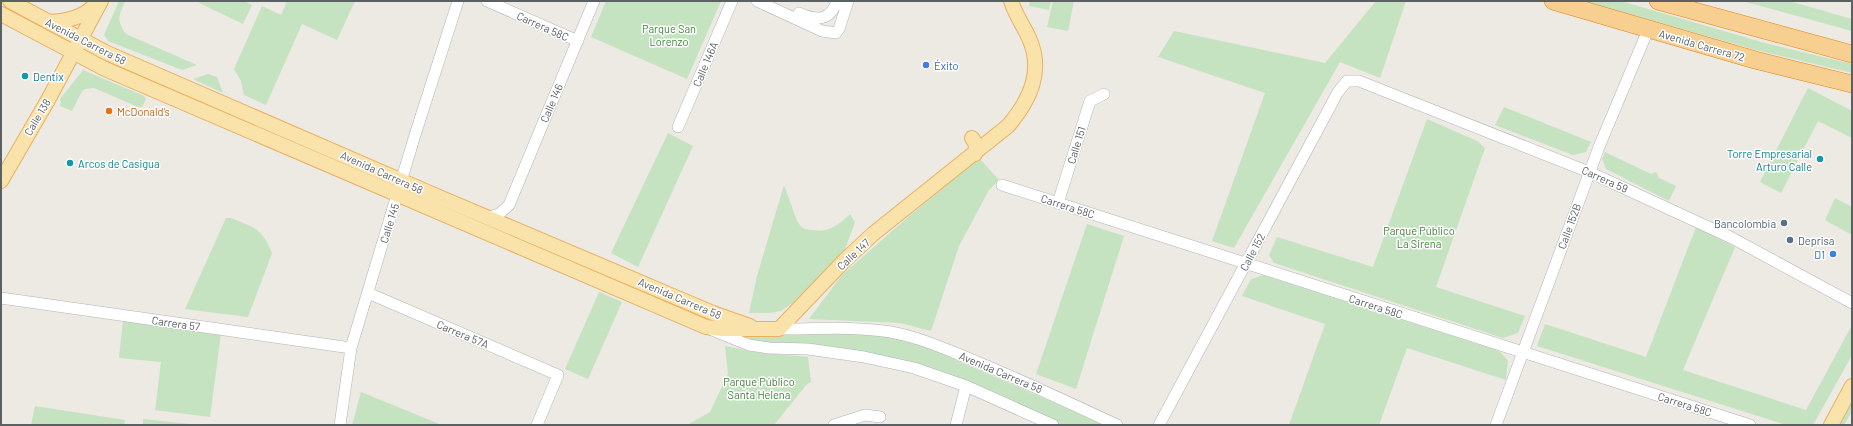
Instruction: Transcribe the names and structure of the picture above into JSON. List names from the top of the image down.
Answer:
{
  "streets": {
    "highway": ["Avenida Carrera 72"],
    "main road": ["Avenida Carrera 58", "Calle 138", "Calle 147"],
    "street": [
      "Carrera 58C",
      "Calle 146A",
      "Calle 146",
      "Calle 151",
      "Carrera 59",
      "Calle 145",
      "Calle 152B",
      "Calle 152",
      "Carrera 57",
      "Carrera 57A"
    ]
  },
  "crossings": [
    ["Carrera 58C", "Calle 146"],
    ["Carrera 58C", "Calle 151"],
    ["Carrera 58C", "Calle 152B"],
    ["Carrera 58C", "Calle 152"],
    ["Avenida Carrera 58", "Calle 138"],
    ["Avenida Carrera 58", "Calle 145"],
    ["Avenida Carrera 58", "Calle 147"],
    ["Avenida Carrera 72", "Calle 152B"],
    ["Carrera 59", "Calle 152B"],
    ["Carrera 59", "Calle 152"],
    ["Calle 145", "Carrera 57"],
    ["Calle 145", "Carrera 57A"]
  ],
  "parks": ["Parque San Lorenzo", "Parque Público La Sirena", "Parque Público Santa Helena"],
  "places": [
    "Éxito",
    "Dentix",
    "McDonald's",
    "Torre Empresarial Arturo Calle",
    "Arcos de Casigua",
    "Bancolombia",
    "Deprisa",
    "D1"
  ]
}
